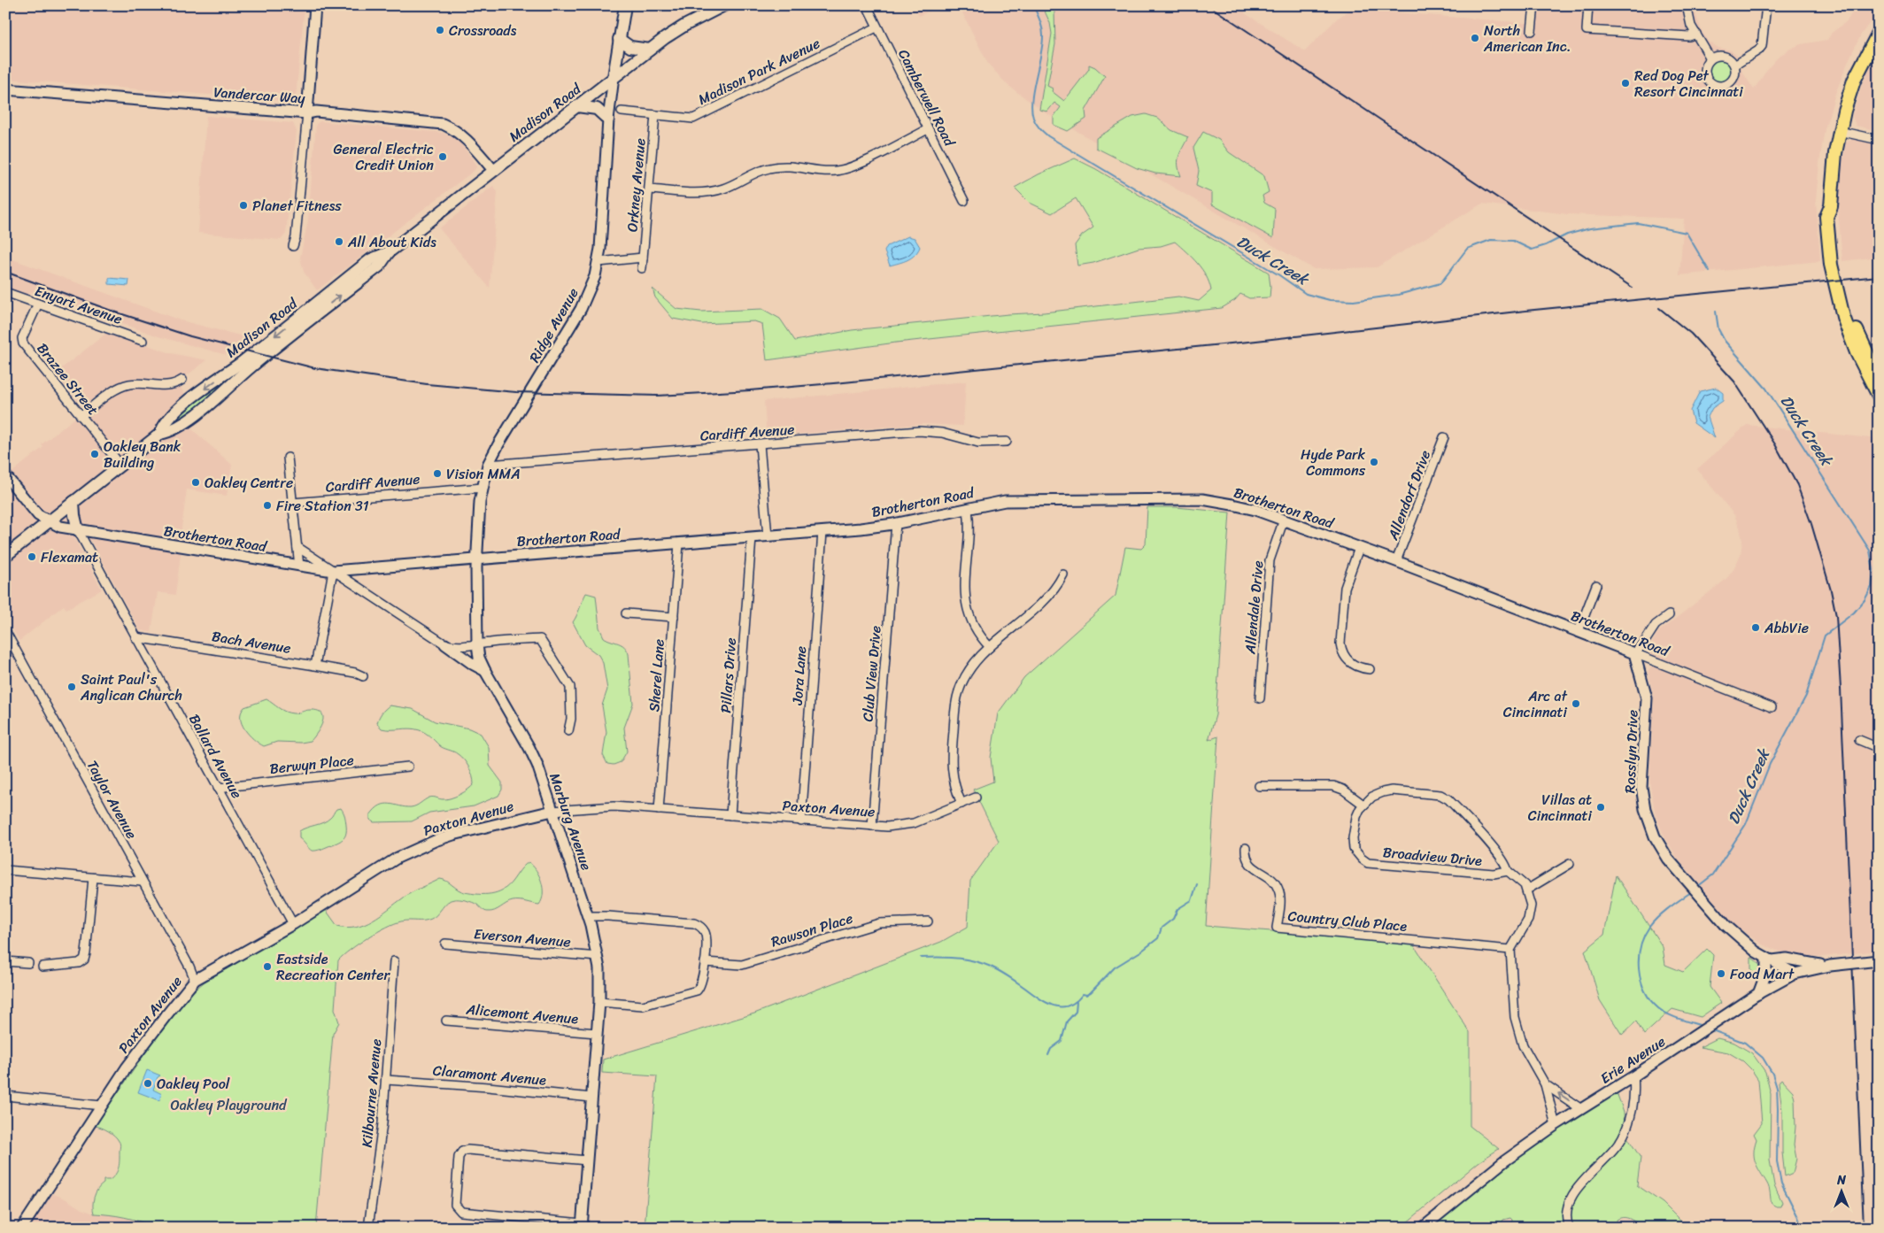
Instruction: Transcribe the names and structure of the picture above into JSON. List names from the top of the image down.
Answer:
{
  "streets": {
    "main road": ["Madison Road", "Ridge Avenue"],
    "street": [
      "Madison Park Avenue",
      "Vandercar Way",
      "Camberwell Road",
      "Orkney Avenue",
      "Enyart Avenue",
      "Brazee Street",
      "Cardiff Avenue",
      "Allendorf Drive",
      "Brotherton Road",
      "Allendale Drive",
      "Bach Avenue",
      "Club View Drive",
      "Sherel Lane",
      "Pillars Drive",
      "Jora Lane",
      "Rosslyn Drive",
      "Ballard Avenue",
      "Berwyn Place",
      "Taylor Avenue",
      "Paxton Avenue",
      "Marburg Avenue",
      "Broadview Drive",
      "Country Club Place",
      "Rawson Place",
      "Everson Avenue",
      "Alicemont Avenue",
      "Erie Avenue",
      "Claramont Avenue",
      "Kilbourne Avenue"
    ]
  },
  "crossings": [
    ["Madison Park Avenue", "Camberwell Road"],
    ["Madison Park Avenue", "Orkney Avenue"],
    ["Vandercar Way", "Madison Road"],
    ["Madison Road", "Ridge Avenue"],
    ["Madison Road", "Brazee Street"],
    ["Madison Road", "Brotherton Road"],
    ["Enyart Avenue", "Brazee Street"],
    ["Ridge Avenue", "Cardiff Avenue"],
    ["Ridge Avenue", "Brotherton Road"],
    ["Ridge Avenue", "Marburg Avenue"],
    ["Allendorf Drive", "Brotherton Road"],
    ["Brotherton Road", "Allendale Drive"],
    ["Brotherton Road", "Club View Drive"],
    ["Brotherton Road", "Sherel Lane"],
    ["Brotherton Road", "Pillars Drive"],
    ["Brotherton Road", "Jora Lane"],
    ["Brotherton Road", "Rosslyn Drive"],
    ["Brotherton Road", "Ballard Avenue"],
    ["Bach Avenue", "Ballard Avenue"],
    ["Club View Drive", "Paxton Avenue"],
    ["Sherel Lane", "Paxton Avenue"],
    ["Pillars Drive", "Paxton Avenue"],
    ["Jora Lane", "Paxton Avenue"],
    ["Rosslyn Drive", "Erie Avenue"],
    ["Ballard Avenue", "Berwyn Place"],
    ["Ballard Avenue", "Paxton Avenue"],
    ["Taylor Avenue", "Paxton Avenue"],
    ["Paxton Avenue", "Marburg Avenue"],
    ["Marburg Avenue", "Everson Avenue"],
    ["Marburg Avenue", "Alicemont Avenue"],
    ["Marburg Avenue", "Claramont Avenue"],
    ["Claramont Avenue", "Kilbourne Avenue"]
  ],
  "water": ["Duck Creek"],
  "parks": ["Oakley Playground"],
  "places": [
    "Crossroads",
    "North American Inc.",
    "Red Dog Pet Resort Cincinnati",
    "General Electric Credit Union",
    "Planet Fitness",
    "All About Kids",
    "Oakley Bank Building",
    "Hyde Park Commons",
    "Vision MMA",
    "Oakley Centre",
    "Fire Station 31",
    "Flexamat",
    "AbbVie",
    "Saint Paul's Anglican Church",
    "Arc at Cincinnati",
    "Villas at Cincinnati",
    "Eastside Recreation Center",
    "Food Mart",
    "Oakley Pool"
  ],
  "north": "top"
}
